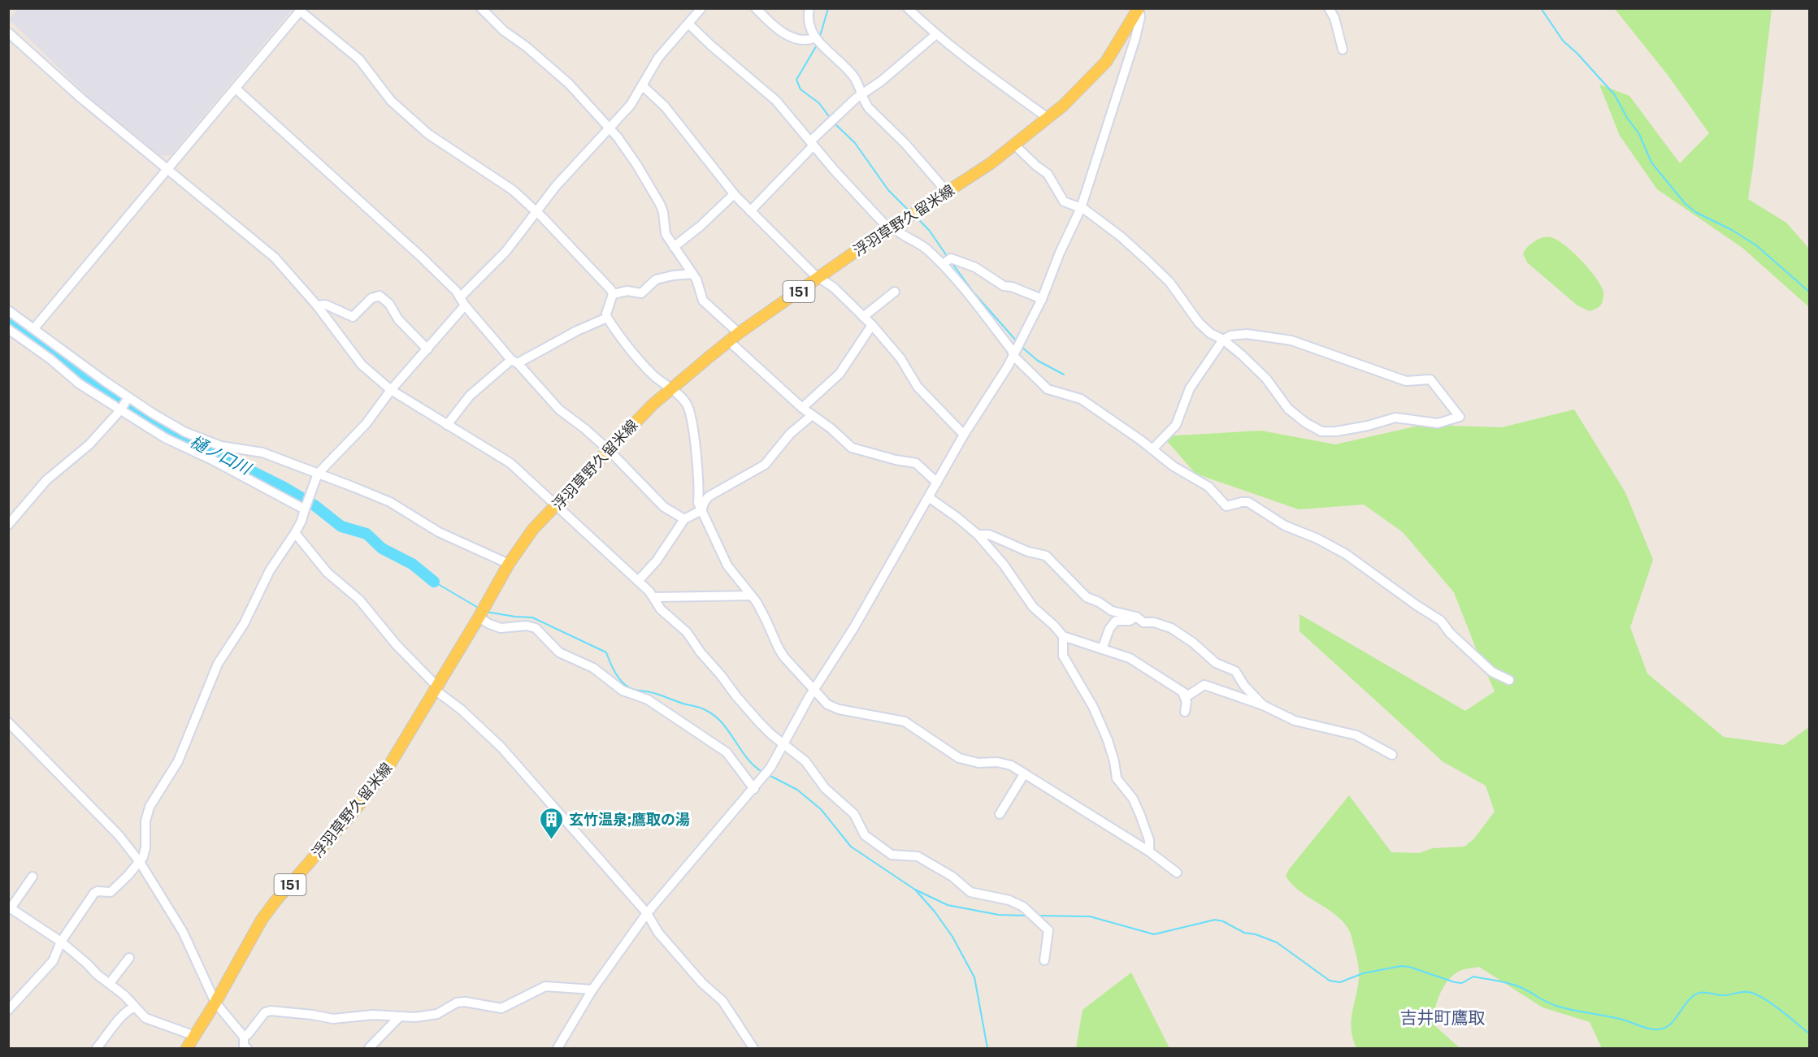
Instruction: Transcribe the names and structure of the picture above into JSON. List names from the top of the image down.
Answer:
{
  "streets": {
    "main road": ["浮羽草野久留米線", "151"]
  },
  "districts": ["吉井町鷹取"],
  "water": ["樋ノ口川"],
  "places": {
    "building": ["玄竹温泉;鷹取の湯"]
  }
}
